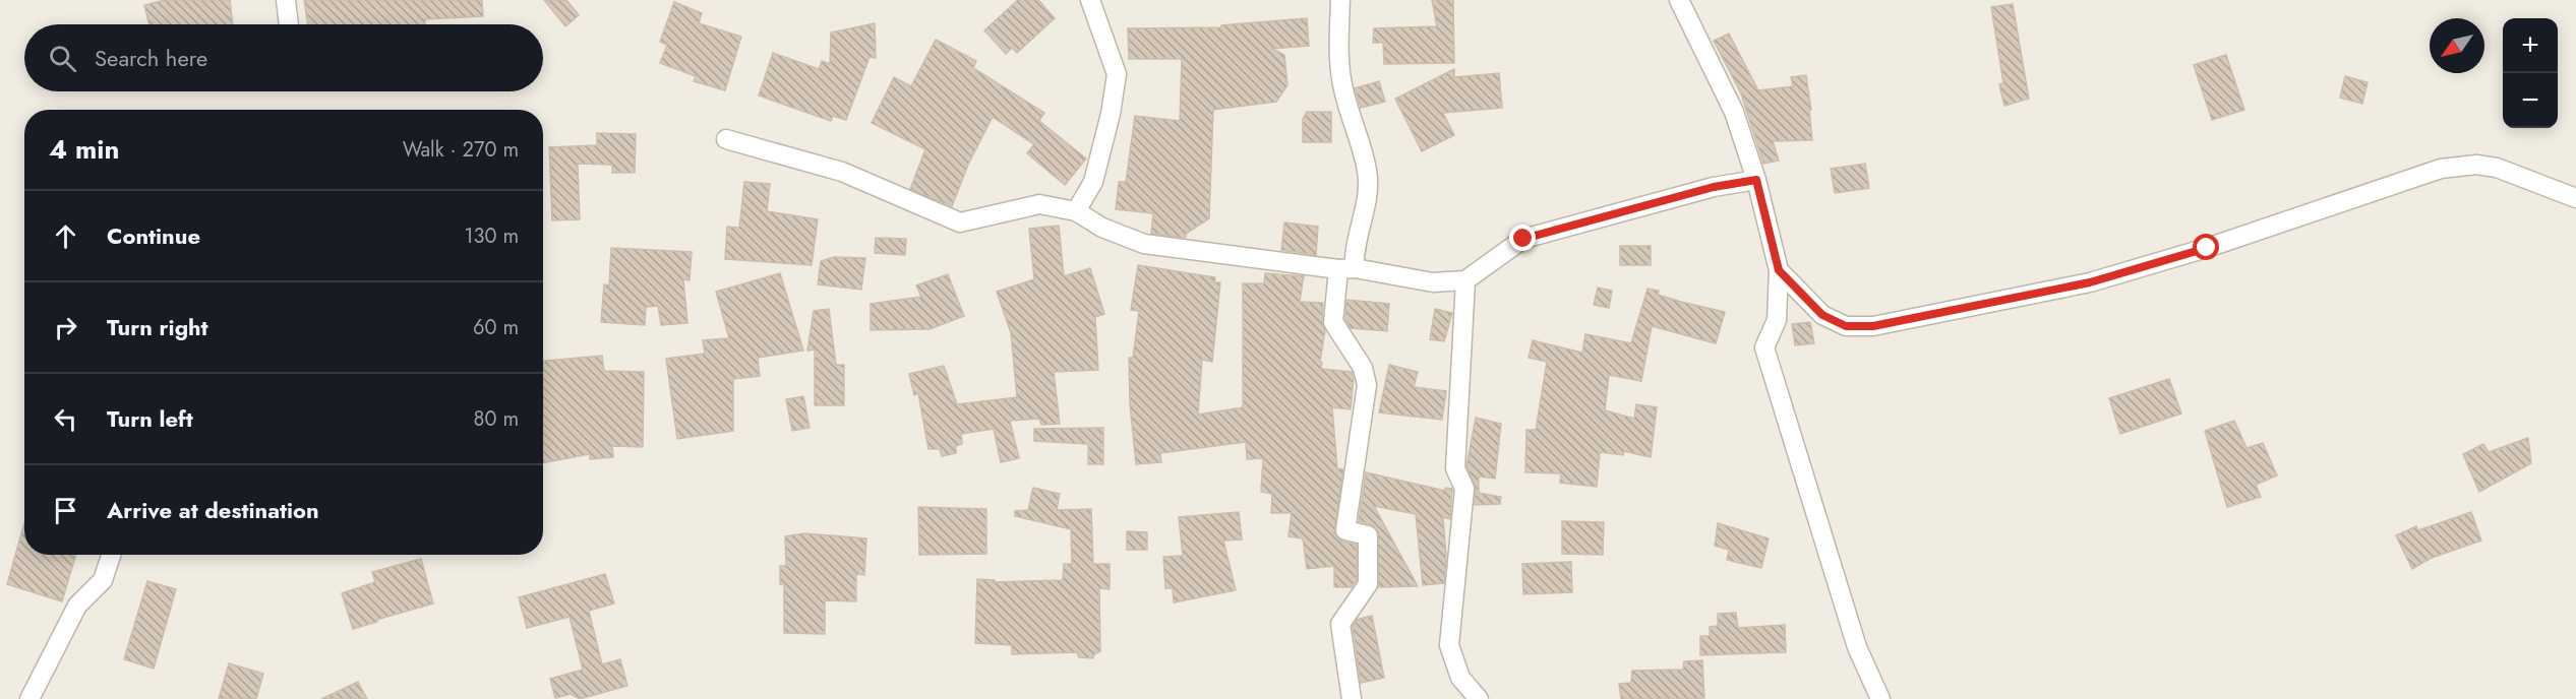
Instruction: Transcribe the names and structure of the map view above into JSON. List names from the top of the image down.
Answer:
{
  "north": "bottom left",
  "page": {
    "map_buttons": ["+", "−"],
    "search": "Search here",
    "heading": ["4 min", "Walk · 270 m"],
    "list": [
      ["Continue", "130 m"],
      ["Turn right", "60 m"],
      ["Turn left", "80 m"],
      "Arrive at destination"
    ]
  }
}
